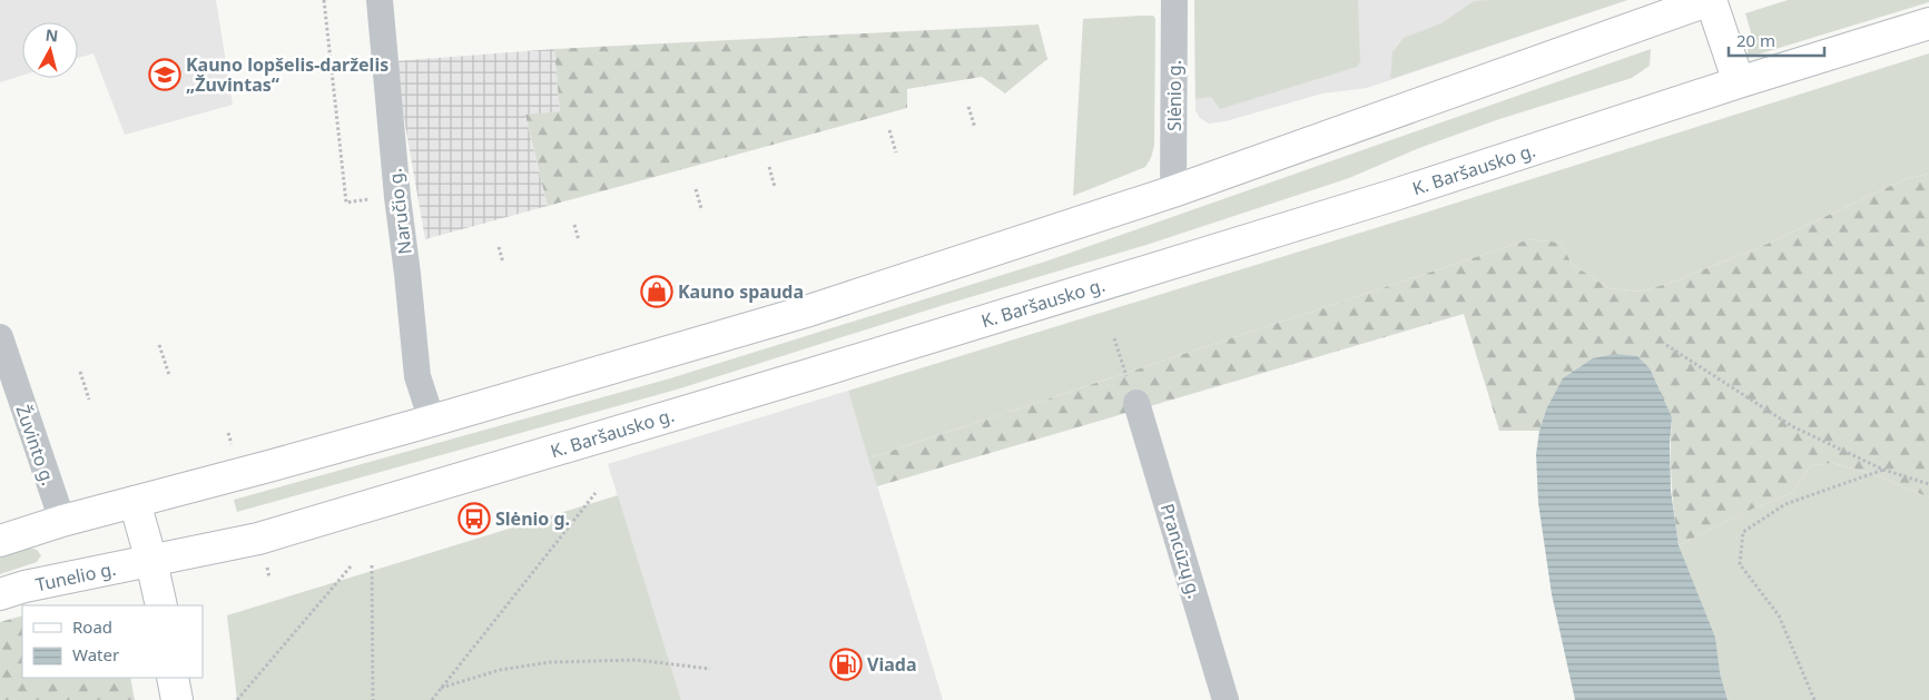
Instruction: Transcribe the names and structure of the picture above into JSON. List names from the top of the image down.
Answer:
{
  "streets": {
    "main road": ["K. Baršausko g.", "Tunelio g."],
    "street": [
      "Slėnio g.",
      "Naručio g.",
      "Žuvinto g.",
      "Prancūzų g."
    ]
  },
  "crossings": [
    ["K. Baršausko g.", "Tunelio g."]
  ],
  "places": {
    "school or university": ["Kauno lopšelis-darželis „Žuvintas“"],
    "shop": ["Kauno spauda"],
    "bus stop": ["Slėnio g."],
    "fuel station": ["Viada"]
  },
  "legend": ["Road", "Water"],
  "scale_bar": "20 m",
  "north": "top"
}
